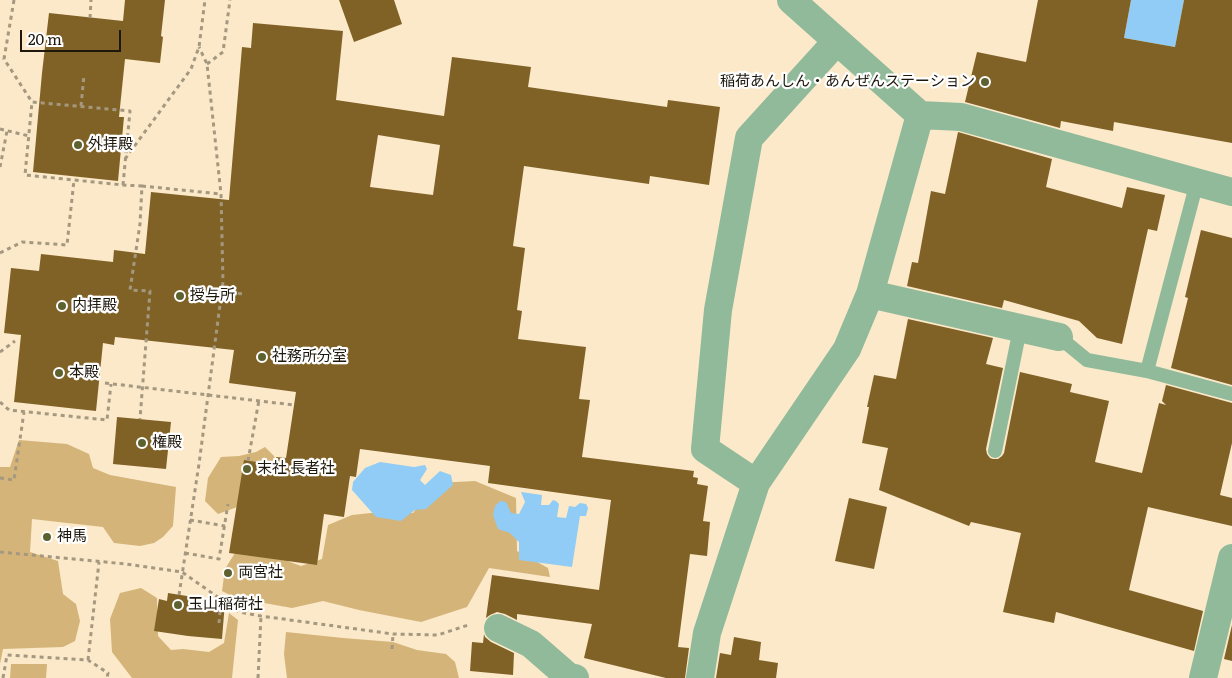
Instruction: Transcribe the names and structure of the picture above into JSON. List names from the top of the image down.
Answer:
{
  "places": [
    "稲荷あんしん・あんぜんステーション",
    "外拝殿",
    "授与所",
    "内拝殿",
    "社務所分室",
    "本殿",
    "権殿",
    "末社 長者社",
    "神馬",
    "両宮社",
    "玉山稲荷社"
  ],
  "scale_bar": "20 m"
}
